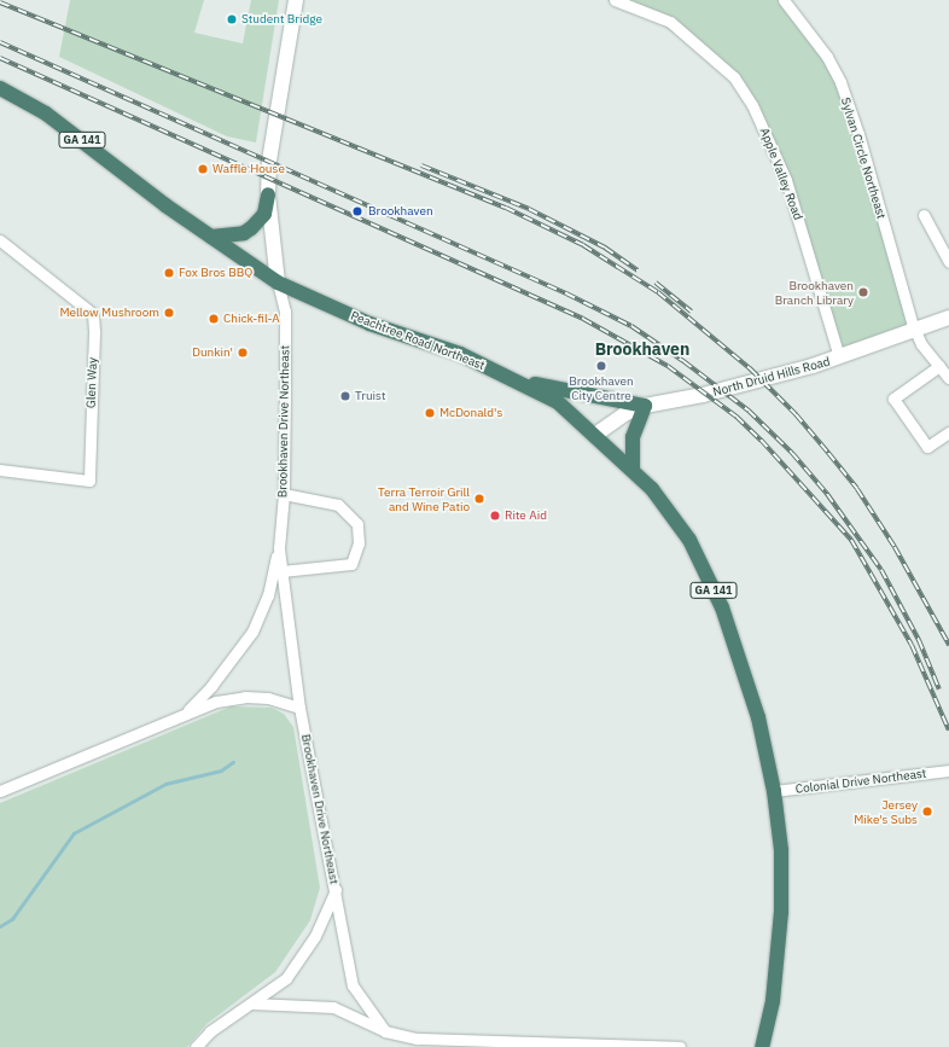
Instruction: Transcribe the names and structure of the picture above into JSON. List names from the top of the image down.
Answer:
{
  "streets": {
    "highway": ["GA 141", "Peachtree Road Northeast"],
    "main road": ["North Druid Hills Road"],
    "street": [
      "Sylvan Circle Northeast",
      "Apple Valley Road",
      "Glen Way",
      "Brookhaven Drive Northeast",
      "Colonial Drive Northeast"
    ]
  },
  "crossings": [
    ["Sylvan Circle Northeast", "North Druid Hills Road"],
    ["Apple Valley Road", "North Druid Hills Road"],
    ["Peachtree Road Northeast", "North Druid Hills Road"],
    ["Peachtree Road Northeast", "Brookhaven Drive Northeast"],
    ["Peachtree Road Northeast", "Colonial Drive Northeast"]
  ],
  "districts": ["Brookhaven"],
  "places": [
    "Student Bridge",
    "Waffle House",
    "Brookhaven",
    "Fox Bros BBQ",
    "Brookhaven Branch Library",
    "Mellow Mushroom",
    "Chick-fil-A",
    "Dunkin'",
    "Brookhaven City Centre",
    "Truist",
    "McDonald's",
    "Terra Terroir Grill and Wine Patio",
    "Rite Aid",
    "Jersey Mike's Subs"
  ]
}
